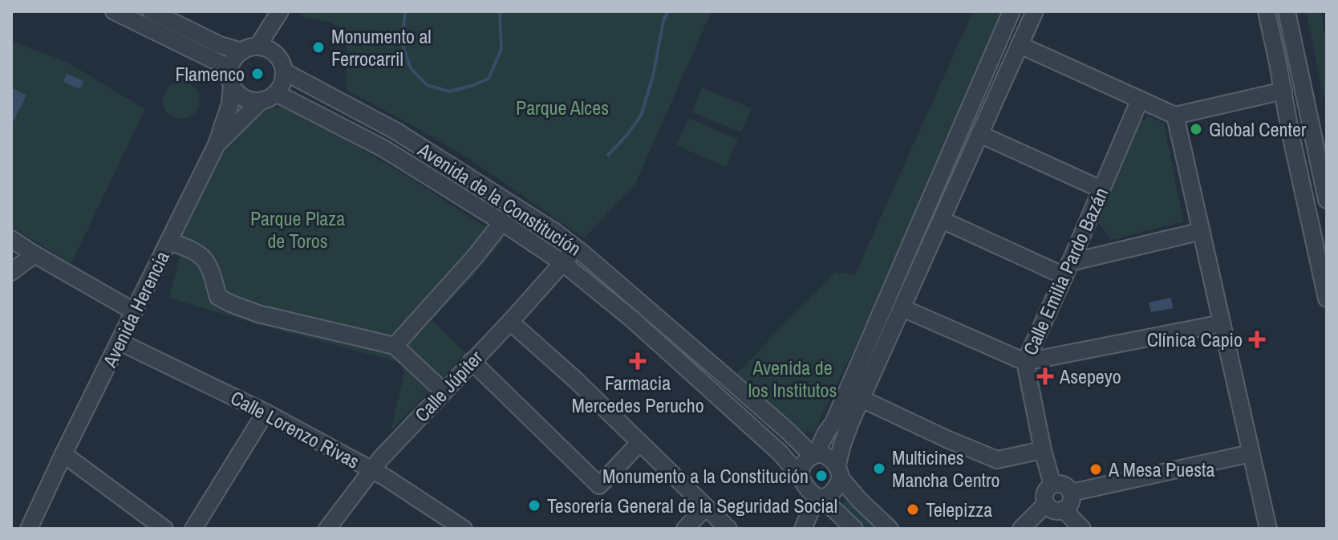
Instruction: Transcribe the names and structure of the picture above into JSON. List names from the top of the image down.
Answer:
{
  "streets": {
    "street": [
      "Avenida de la Constitución",
      "Calle Emilia Pardo Bazán",
      "Avenida Herencia",
      "Calle Júpiter",
      "Calle Lorenzo Rivas"
    ]
  },
  "crossings": [
    ["Avenida de la Constitución", "Avenida Herencia"],
    ["Avenida de la Constitución", "Calle Júpiter"],
    ["Avenida Herencia", "Calle Lorenzo Rivas"],
    ["Calle Júpiter", "Calle Lorenzo Rivas"]
  ],
  "parks": ["Parque Alces", "Parque Plaza de Toros", "Avenida de los Institutos"],
  "places": {
    "other": [
      "Monumento al Ferrocarril",
      "Flamenco",
      "Global Center",
      "Multicines Mancha Centro",
      "A Mesa Puesta",
      "Monumento a la Constitución",
      "Tesorería General de la Seguridad Social",
      "Telepizza"
    ],
    "health": ["Clínica Capio", "Farmacia Mercedes Perucho", "Asepeyo"]
  }
}
